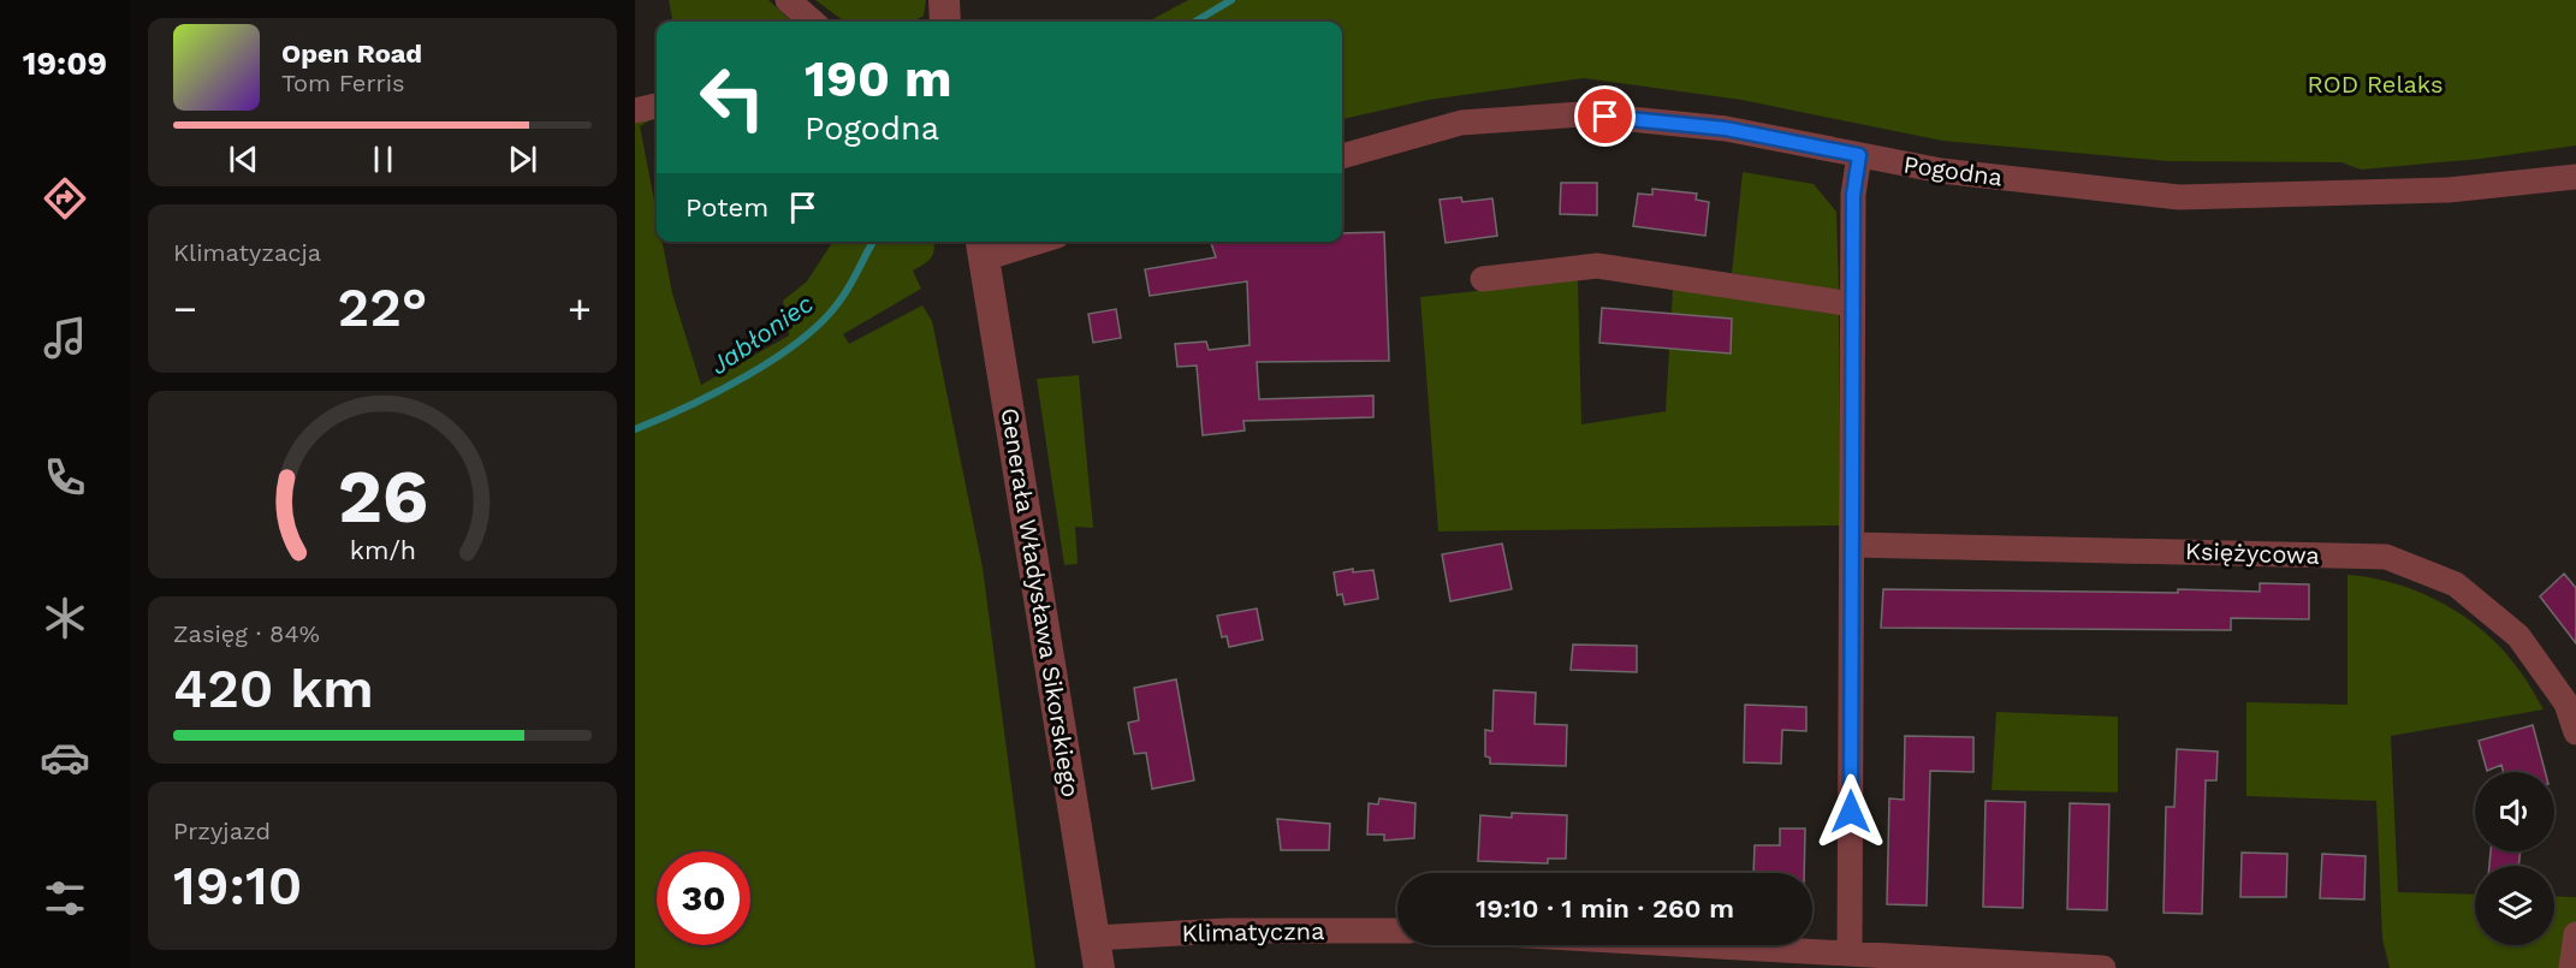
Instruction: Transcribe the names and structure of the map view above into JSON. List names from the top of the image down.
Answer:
{
  "streets": {
    "street": [
      "Pogodna",
      "Księżycowa",
      "Generała Władysława Sikorskiego",
      "Klimatyczna"
    ]
  },
  "crossings": [
    ["Generała Władysława Sikorskiego", "Klimatyczna"]
  ],
  "water": ["Jabłoniec"],
  "parks": ["ROD Relaks"],
  "page": {
    "tabs": "19:09",
    "turn": ["190 m", "Pogodna"],
    "song": ["Open Road", "Tom Ferris"],
    "then": "Potem",
    "tile": [
      "Klimatyzacja",
      ["Zasięg · 84%", "420 km"],
      ["Przyjazd", "19:10"]
    ],
    "heat": ["−", "22°", "+"],
    "limit": "30",
    "trip": "19:10 · 1 min · 260 m",
    "gauge": ["26", "km/h"]
  }
}
